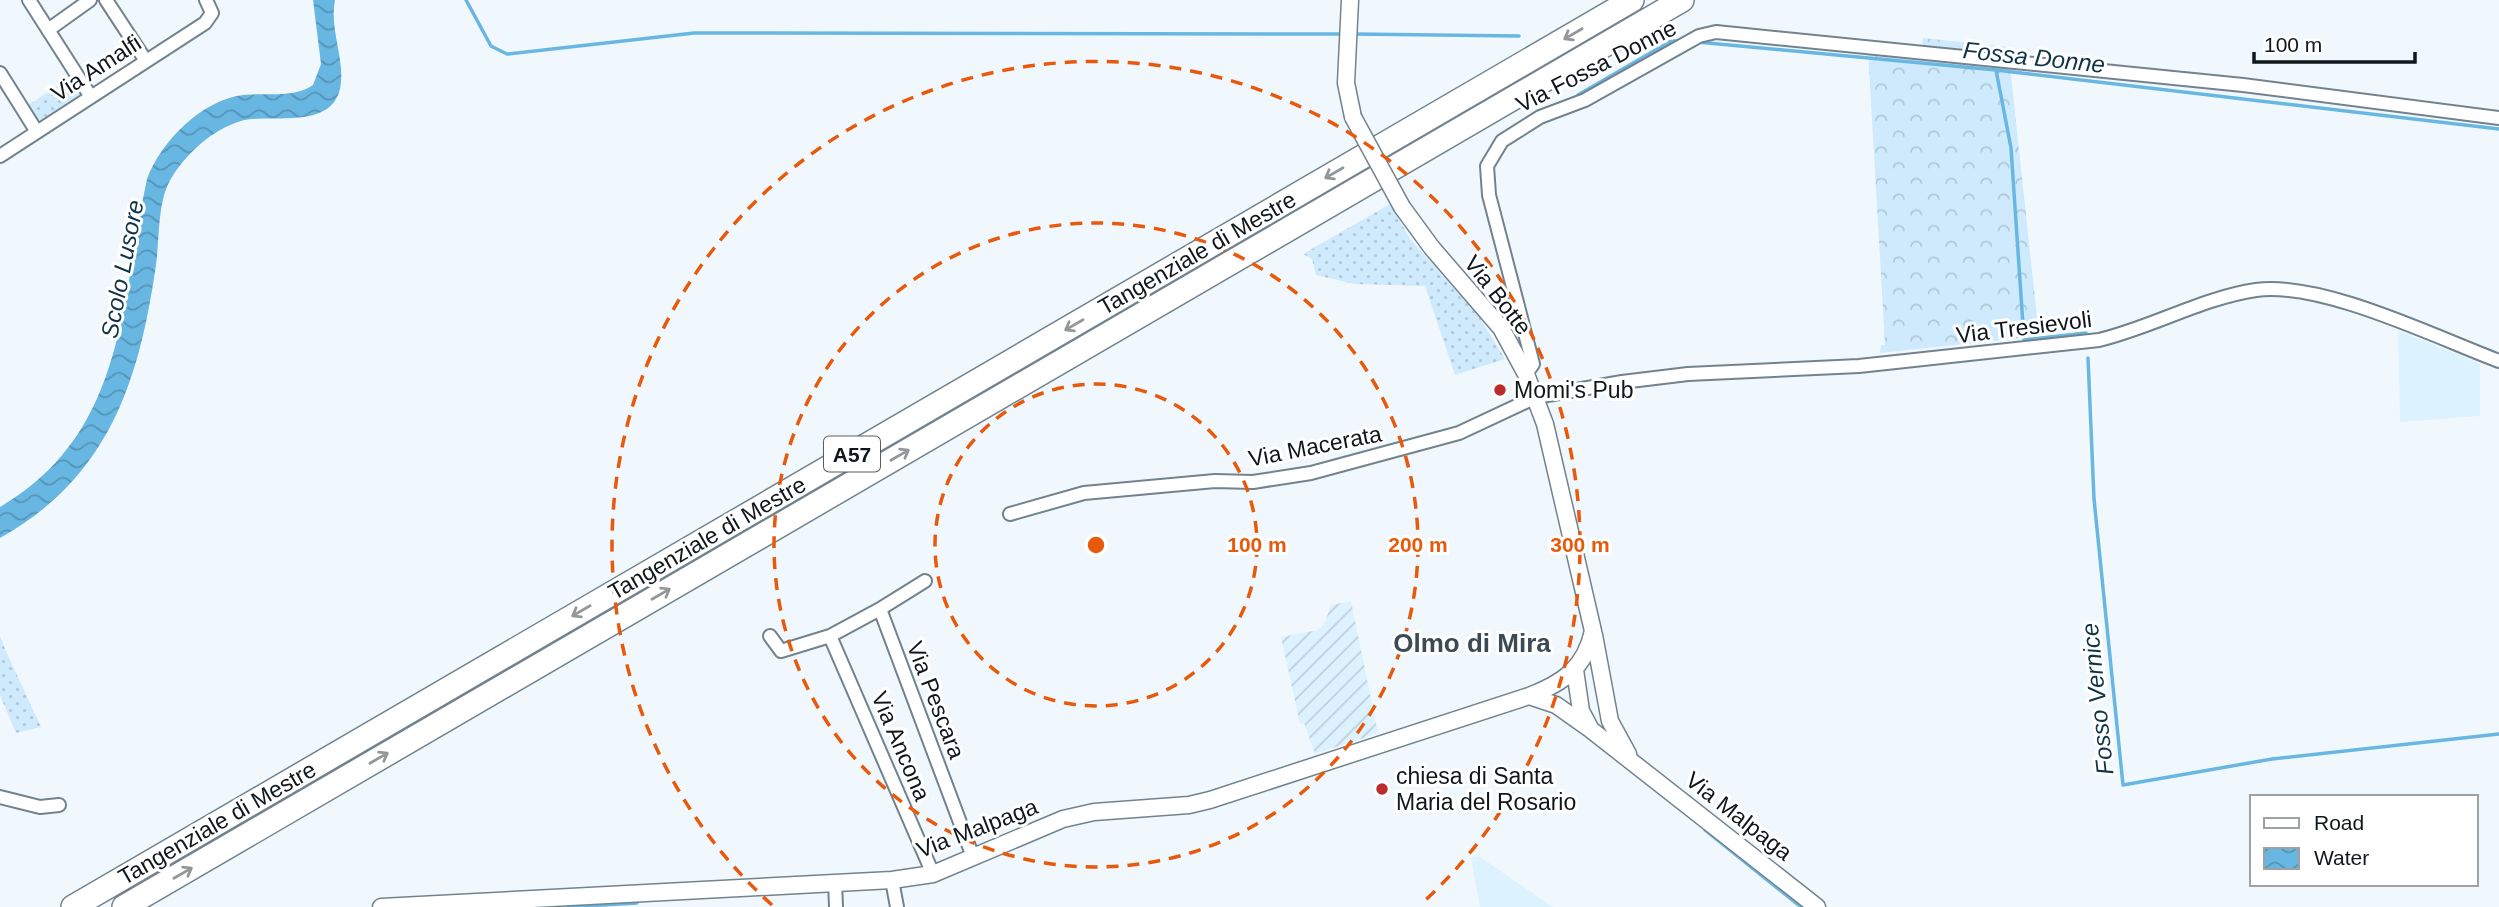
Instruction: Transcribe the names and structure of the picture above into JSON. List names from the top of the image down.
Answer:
{
  "streets": {
    "highway": ["Tangenziale di Mestre", "A57"],
    "street": [
      "Via Fossa Donne",
      "Via Amalfi",
      "Via Botte",
      "Via Tresievoli",
      "Via Macerata",
      "Via Pescara",
      "Via Ancona",
      "Via Malpaga"
    ]
  },
  "crossings": [
    ["Via Fossa Donne", "Via Botte"],
    ["Via Botte", "Via Tresievoli"],
    ["Via Botte", "Via Macerata"],
    ["Via Botte", "Via Malpaga"],
    ["Via Tresievoli", "Via Macerata"],
    ["Via Pescara", "Via Malpaga"],
    ["Via Ancona", "Via Malpaga"]
  ],
  "districts": ["Olmo di Mira"],
  "water": ["Fossa Donne", "Scolo Lusore", "Fosso Vernice"],
  "places": ["Momi's Pub", "chiesa di Santa Maria del Rosario"],
  "legend": ["Road", "Water"],
  "scale_bar": "100 m",
  "rings": ["100 m", "200 m", "300 m"]
}
